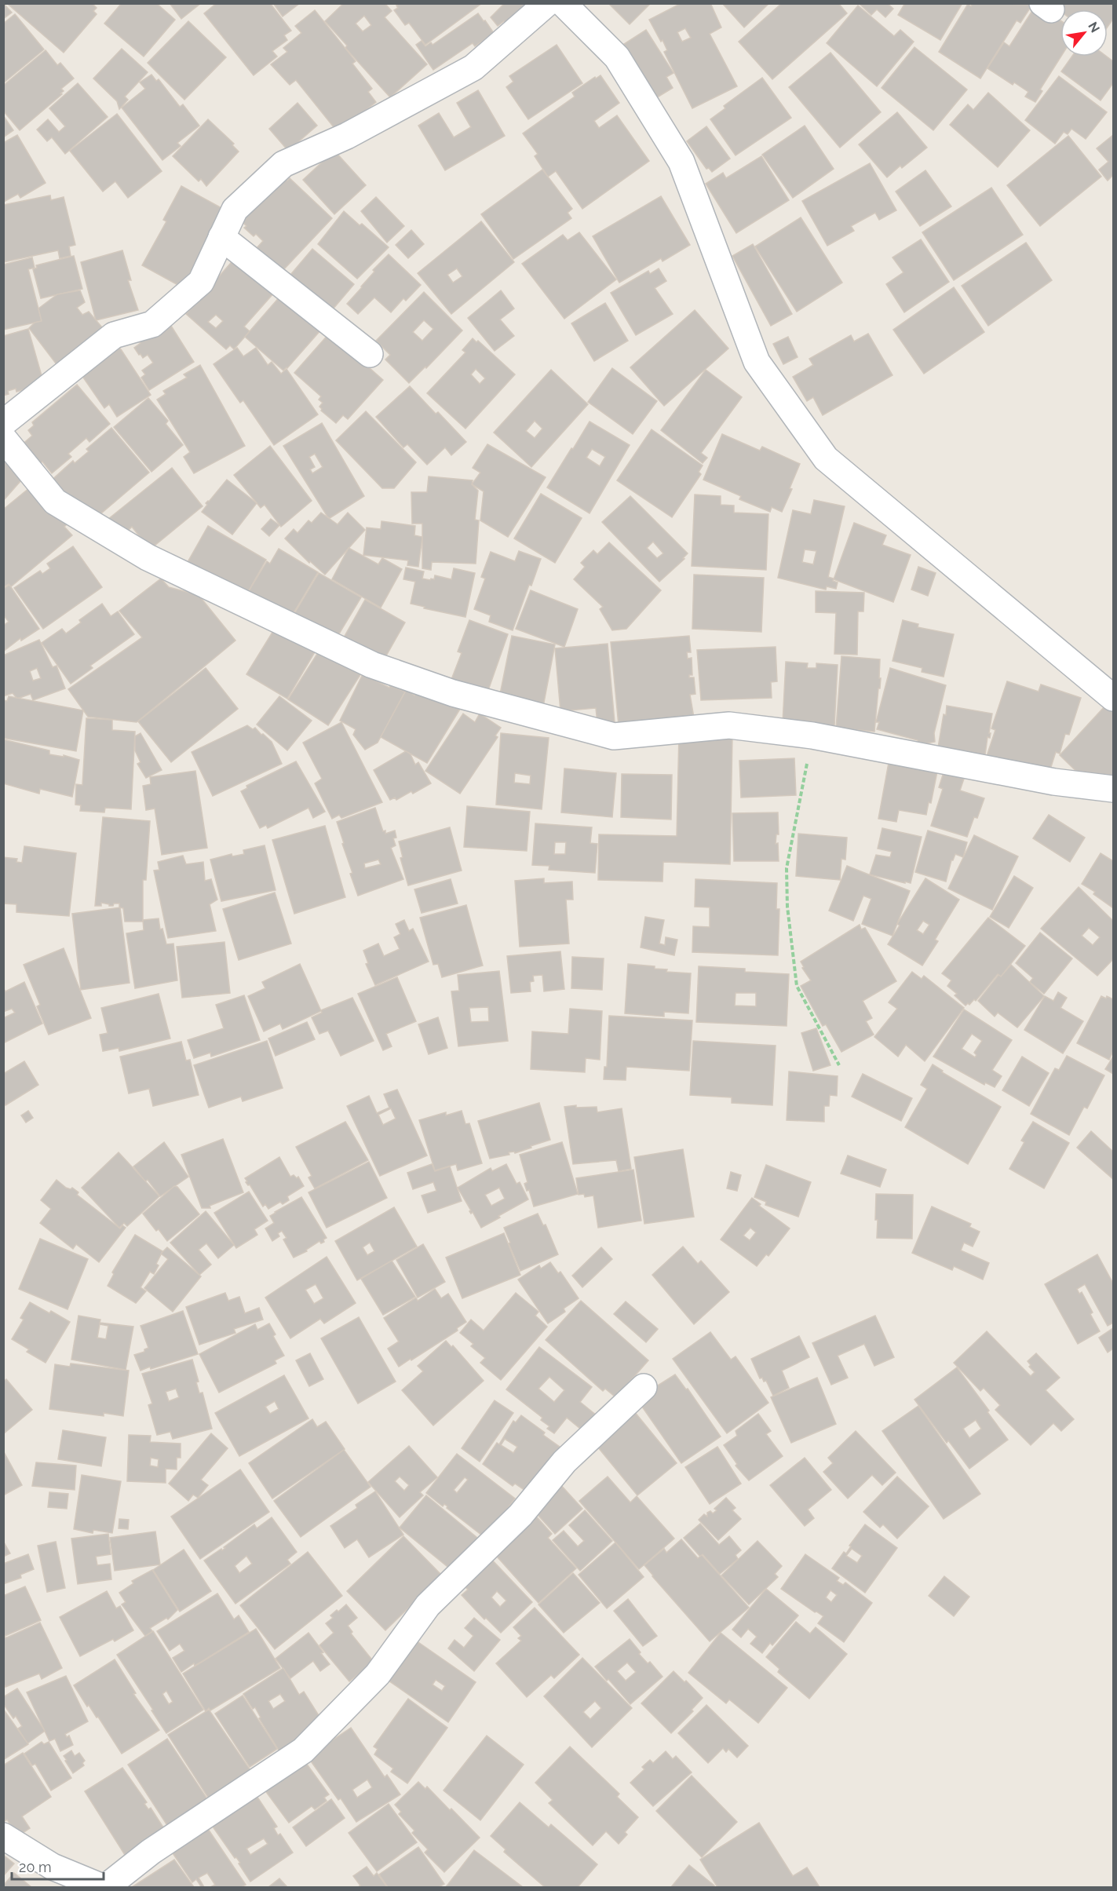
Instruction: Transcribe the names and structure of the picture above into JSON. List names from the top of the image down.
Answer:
{
  "scale_bar": "20 m",
  "north": "top right"
}
